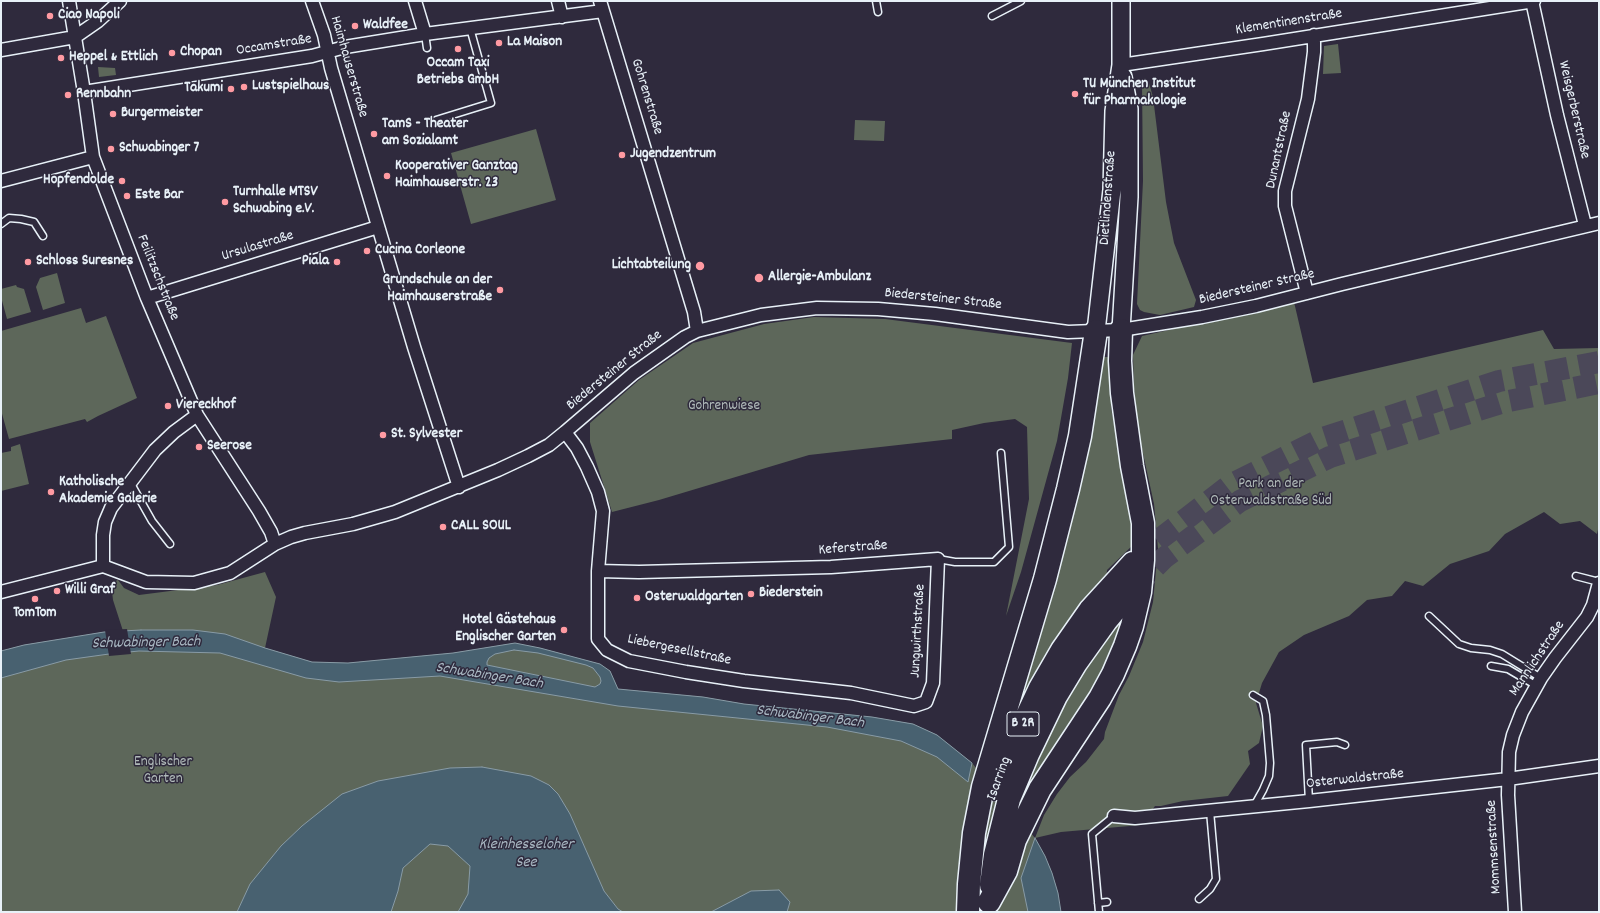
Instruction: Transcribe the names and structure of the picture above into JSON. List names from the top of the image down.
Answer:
{
  "streets": {
    "highway": ["B 2R", "Isarring"],
    "main road": ["Dietlindenstraße"],
    "street": [
      "Klementinenstraße",
      "Occamstraße",
      "Haimhauserstraße",
      "Gohrenstraße",
      "Weisgerberstraße",
      "Dunantstraße",
      "Ursulastraße",
      "Feilitzschstraße",
      "Biedersteiner Straße",
      "Keferstraße",
      "Jungwirthstraße",
      "Liebergesellstraße",
      "Mannlichstraße",
      "Osterwaldstraße",
      "Mommsenstraße"
    ]
  },
  "crossings": [
    ["Klementinenstraße", "Weisgerberstraße"],
    ["Klementinenstraße", "Dunantstraße"],
    ["Klementinenstraße", "Dietlindenstraße"],
    ["Occamstraße", "Haimhauserstraße"],
    ["Occamstraße", "Gohrenstraße"],
    ["Occamstraße", "Feilitzschstraße"],
    ["Haimhauserstraße", "Ursulastraße"],
    ["Haimhauserstraße", "Biedersteiner Straße"],
    ["Gohrenstraße", "Biedersteiner Straße"],
    ["Weisgerberstraße", "Biedersteiner Straße"],
    ["Dunantstraße", "Biedersteiner Straße"],
    ["Dietlindenstraße", "Biedersteiner Straße"],
    ["Ursulastraße", "Feilitzschstraße"],
    ["Feilitzschstraße", "Biedersteiner Straße"],
    ["Biedersteiner Straße", "Liebergesellstraße"],
    ["Keferstraße", "Jungwirthstraße"],
    ["Keferstraße", "Liebergesellstraße"],
    ["Jungwirthstraße", "Liebergesellstraße"],
    ["Mannlichstraße", "Osterwaldstraße"],
    ["Mannlichstraße", "Mommsenstraße"],
    ["Osterwaldstraße", "Mommsenstraße"]
  ],
  "water": ["Schwabinger Bach", "Kleinhesseloher See"],
  "parks": ["Gohrenwiese", "Park an der Osterwaldstraße Süd", "Englischer Garten"],
  "places": [
    "Ciao Napoli",
    "Waldfee",
    "La Maison",
    "Occam Taxi Betriebs GmbH",
    "Chopan",
    "Heppel & Ettlich",
    "Lustspielhaus",
    "Takumi",
    "TU München Institut für Pharmakologie",
    "Rennbahn",
    "Burgermeister",
    "TamS - Theater am Sozialamt",
    "Schwabinger 7",
    "Jugendzentrum",
    "Kooperativer Ganztag Haimhauserstr. 23",
    "Hopfendolde",
    "Este Bar",
    "Turnhalle MTSV Schwabing e.V.",
    "Cucina Corleone",
    "Schloss Suresnes",
    "Piala",
    "Lichtabteilung",
    "Allergie-Ambulanz",
    "Grundschule an der Haimhauserstraße",
    "Viereckhof",
    "St. Sylvester",
    "Seerose",
    "Katholische Akademie Galerie",
    "CALL SOUL",
    "Willi Graf",
    "Biederstein",
    "Osterwaldgarten",
    "TomTom",
    "Hotel Gästehaus Englischer Garten"
  ]
}
